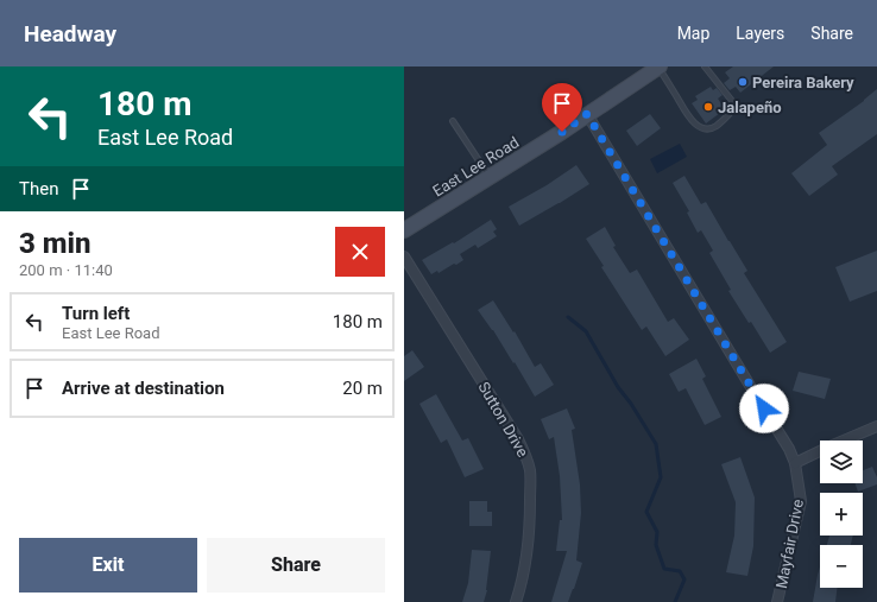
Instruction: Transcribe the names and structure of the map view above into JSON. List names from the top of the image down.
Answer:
{
  "streets": {
    "street": ["East Lee Road", "Sutton Drive", "Mayfair Drive"]
  },
  "crossings": [
    ["East Lee Road", "Mayfair Drive"]
  ],
  "places": ["Pereira Bakery", "Jalapeño"],
  "page": {
    "header": "Headway",
    "nav": ["Map", "Layers", "Share"],
    "turn": ["180 m", "East Lee Road"],
    "then": "Then",
    "heading": ["3 min", "200 m · 11:40"],
    "list": [
      {
        "name": "Turn left",
        "note": "East Lee Road",
        "value": "180 m"
      },
      {
        "name": "Arrive at destination",
        "value": "20 m"
      }
    ],
    "map_buttons": ["+", "−"],
    "buttons": ["Exit", "Share"]
  }
}
